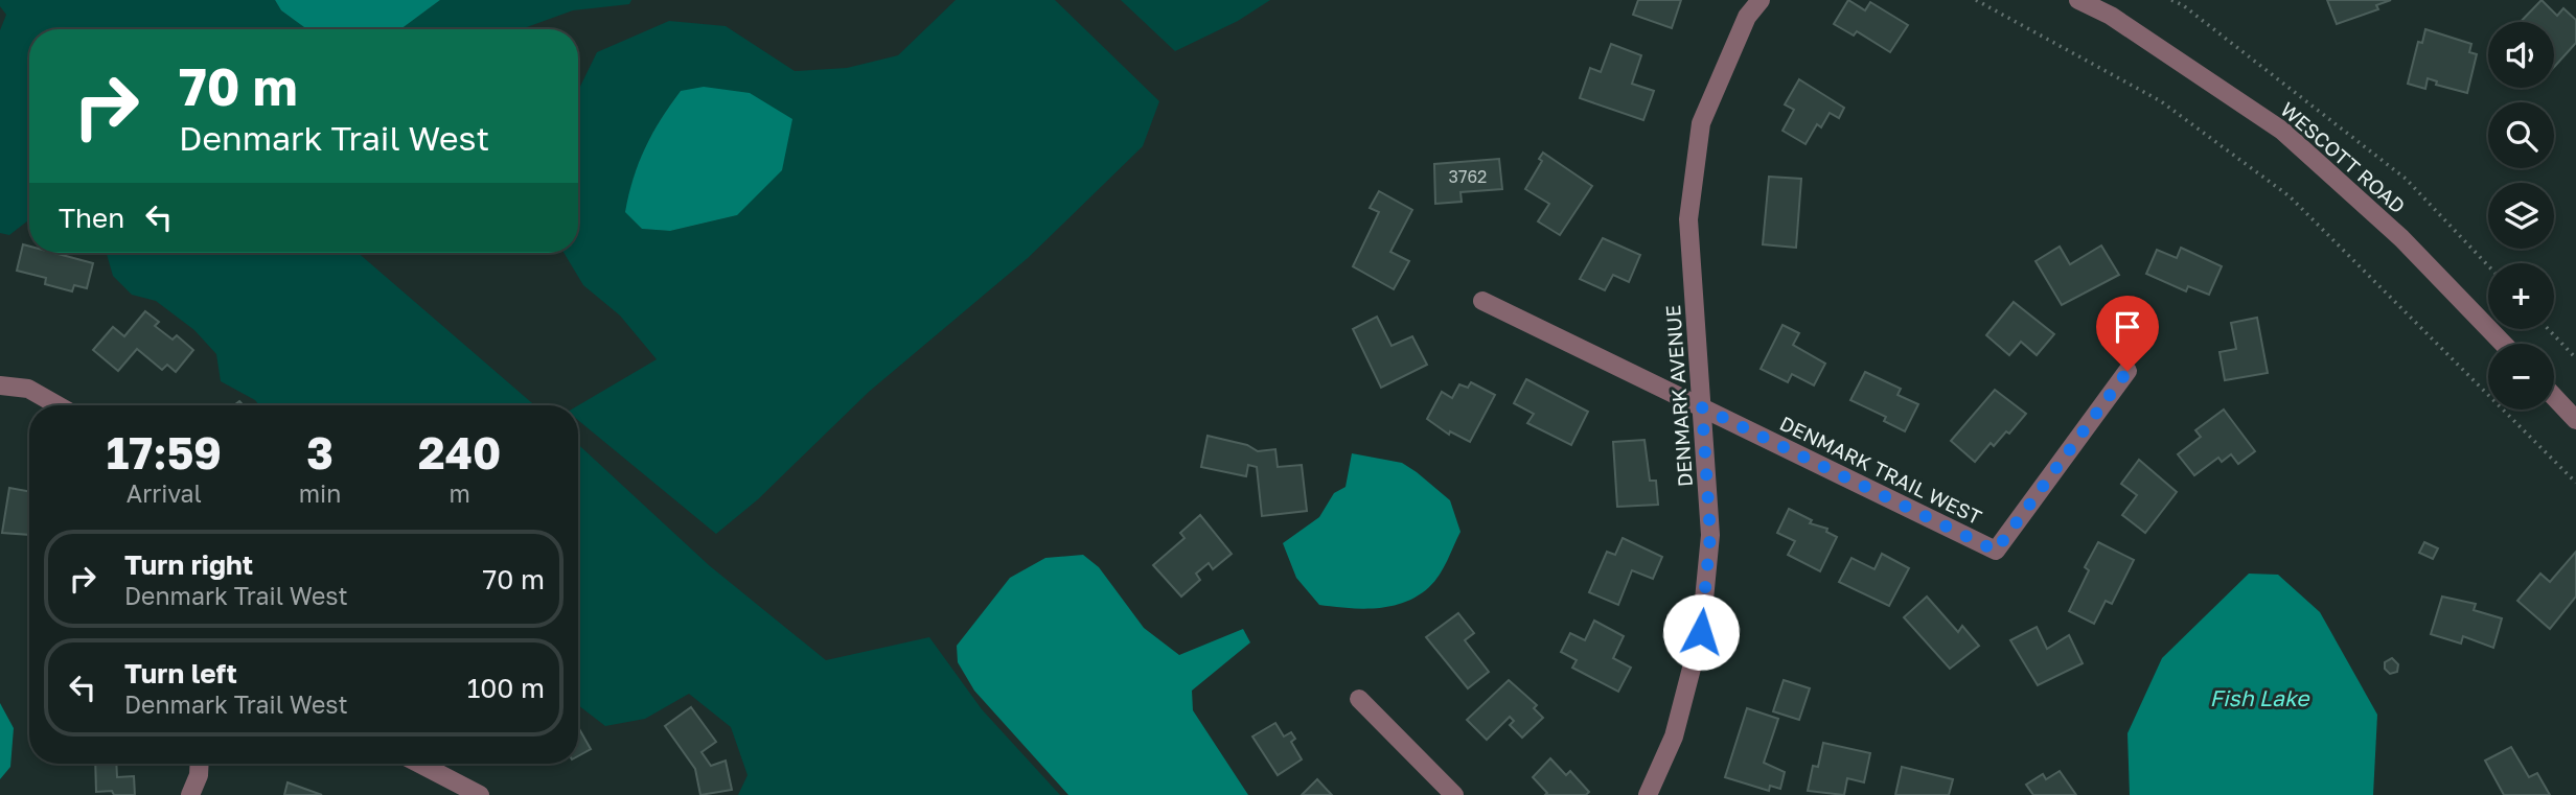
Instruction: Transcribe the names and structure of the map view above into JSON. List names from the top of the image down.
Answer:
{
  "streets": {
    "street": ["WESCOTT ROAD", "DENMARK AVENUE", "DENMARK TRAIL WEST"]
  },
  "crossings": [
    ["DENMARK AVENUE", "DENMARK TRAIL WEST"]
  ],
  "water": ["Fish Lake"],
  "house_numbers": ["3762"],
  "page": {
    "map_buttons": ["+", "−"],
    "turn": ["70 m", "Denmark Trail West"],
    "then": "Then",
    "eta": [
      "17:59",
      "Arrival",
      "3",
      "min",
      "240",
      "m"
    ],
    "list": [
      {
        "name": "Turn right",
        "note": "Denmark Trail West",
        "value": "70 m"
      },
      {
        "name": "Turn left",
        "note": "Denmark Trail West",
        "value": "100 m"
      }
    ]
  }
}
